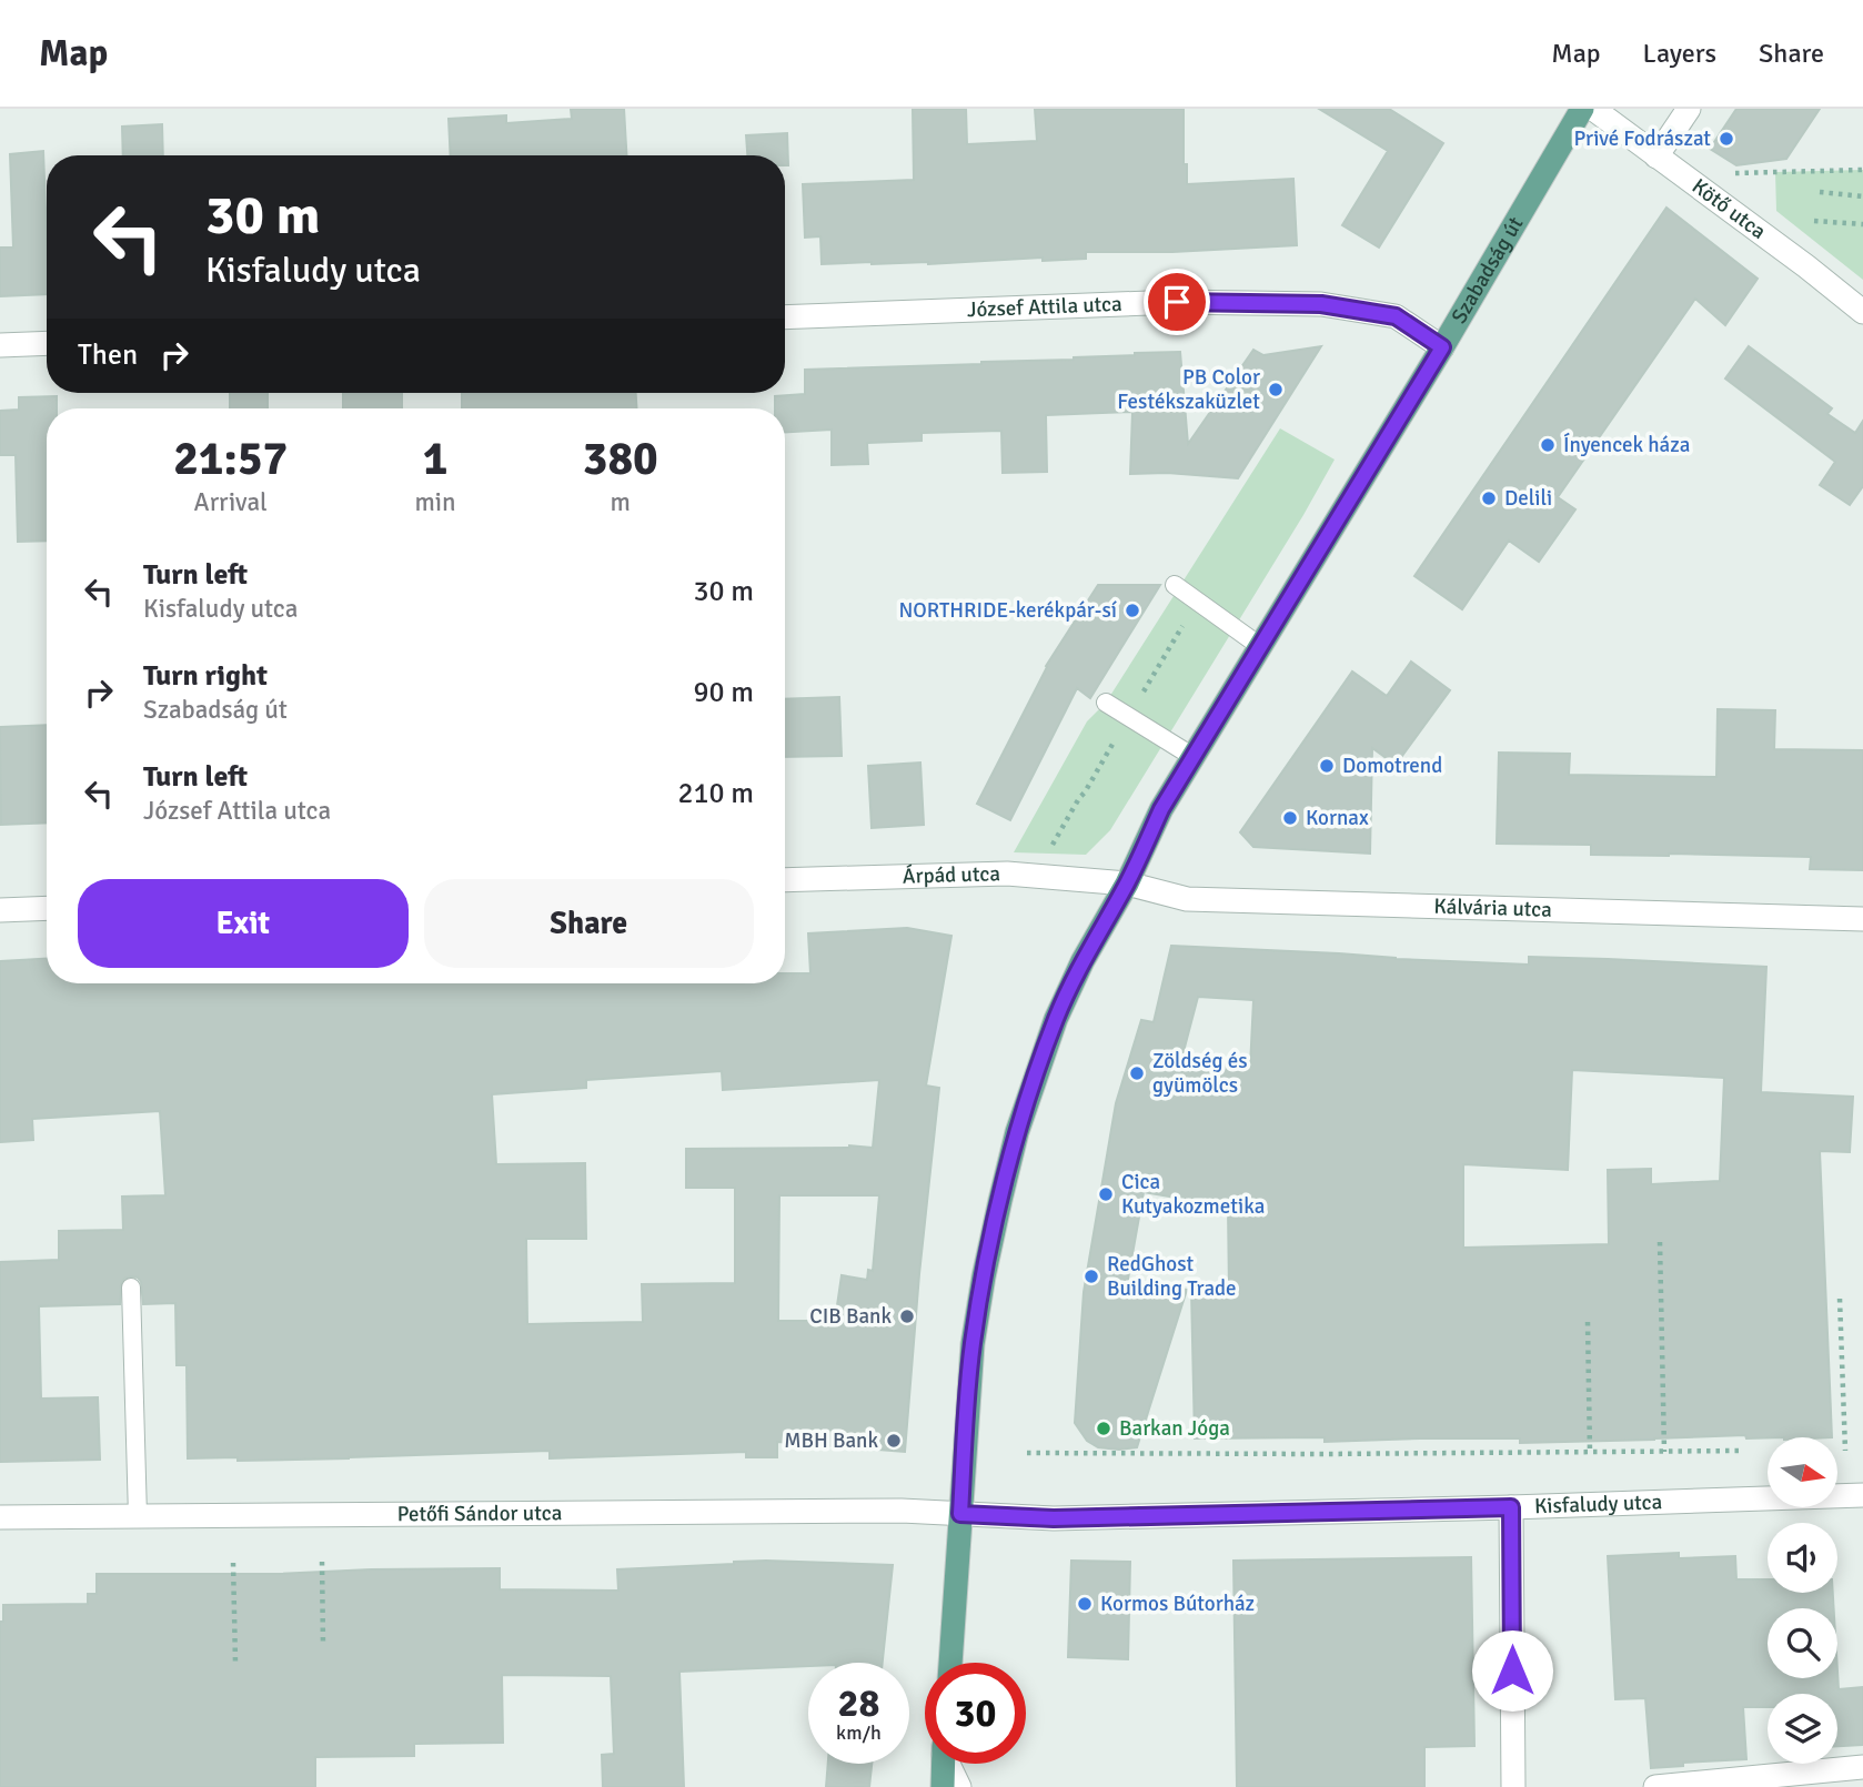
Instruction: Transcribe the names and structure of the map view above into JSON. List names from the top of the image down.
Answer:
{
  "streets": {
    "main road": ["Szabadság út"],
    "street": [
      "Kötő utca",
      "József Attila utca",
      "Árpád utca",
      "Kálvária utca",
      "Kisfaludy utca",
      "Petőfi Sándor utca"
    ]
  },
  "crossings": [
    ["Szabadság út", "József Attila utca"],
    ["Szabadság út", "Árpád utca"],
    ["Szabadság út", "Kálvária utca"],
    ["Szabadság út", "Kisfaludy utca"],
    ["Szabadság út", "Petőfi Sándor utca"],
    ["Árpád utca", "Kálvária utca"],
    ["Kisfaludy utca", "Petőfi Sándor utca"]
  ],
  "places": [
    "Privé Fodrászat",
    "PB Color Festékszaküzlet",
    "Ínyencek háza",
    "Delili",
    "NORTHRIDE-kerékpár-sí",
    "Domotrend",
    "Kornax",
    "Zöldség és gyümölcs",
    "Cica Kutyakozmetika",
    "RedGhost Building Trade",
    "CIB Bank",
    "Barkan Jóga",
    "MBH Bank",
    "Kormos Bútorház"
  ],
  "north": "right",
  "page": {
    "header": "Map",
    "nav": ["Map", "Layers", "Share"],
    "turn": ["30 m", "Kisfaludy utca"],
    "then": "Then",
    "eta": [
      "21:57",
      "Arrival",
      "1",
      "min",
      "380",
      "m"
    ],
    "list": [
      {
        "name": "Turn left",
        "note": "Kisfaludy utca",
        "value": "30 m"
      },
      {
        "name": "Turn right",
        "note": "Szabadság út",
        "value": "90 m"
      },
      {
        "name": "Turn left",
        "note": "József Attila utca",
        "value": "210 m"
      }
    ],
    "buttons": ["Exit", "Share"],
    "speed": "28 km/h",
    "limit": "30"
  }
}
